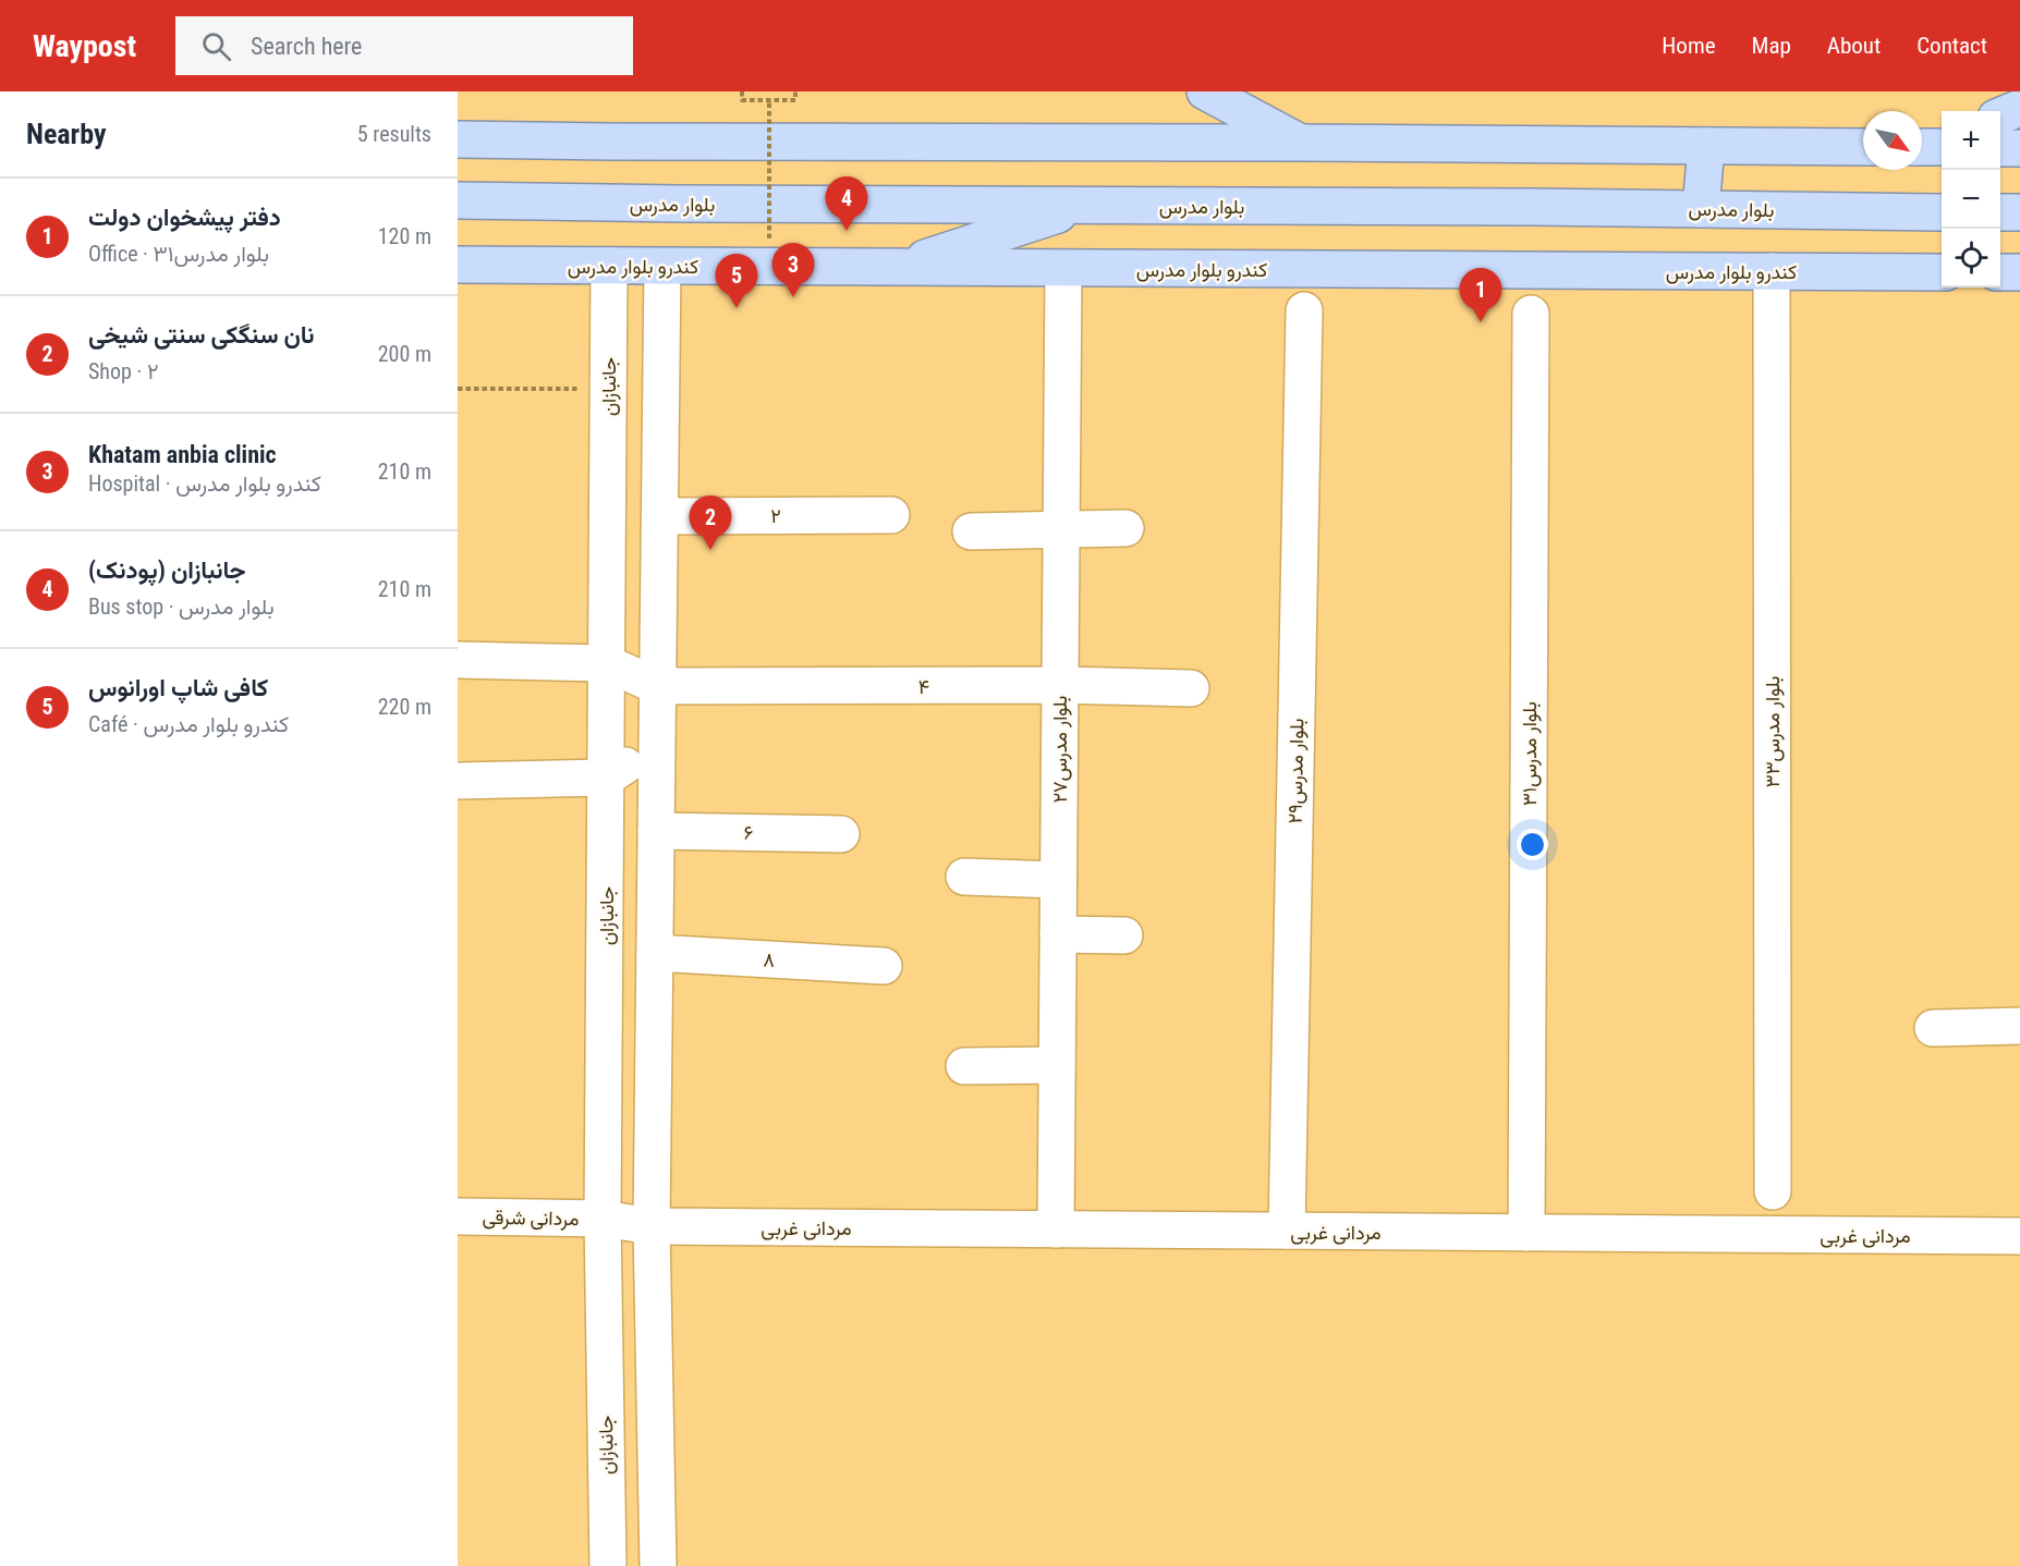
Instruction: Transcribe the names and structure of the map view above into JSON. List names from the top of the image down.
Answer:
{
  "streets": {
    "main road": ["بلوار مدرس", "کندرو بلوار مدرس"],
    "street": [
      "جانبازان",
      "۲",
      "۴",
      "بلوار مدرس۳۳",
      "بلوار مدرس۲۷",
      "بلوار مدرس۳۱",
      "۲۹بلوار مدرس",
      "۶",
      "۸",
      "مردانی شرقی",
      "مردانی غربی"
    ]
  },
  "crossings": [
    ["کندرو بلوار مدرس", "جانبازان"],
    ["کندرو بلوار مدرس", "بلوار مدرس۳۳"],
    ["کندرو بلوار مدرس", "بلوار مدرس۲۷"],
    ["جانبازان", "مردانی شرقی"],
    ["۴", "بلوار مدرس۲۷"],
    ["بلوار مدرس۲۷", "مردانی غربی"],
    ["بلوار مدرس۳۱", "مردانی غربی"],
    ["۲۹بلوار مدرس", "مردانی غربی"],
    ["مردانی شرقی", "مردانی غربی"]
  ],
  "north": "bottom right",
  "page": {
    "header": "Waypost",
    "search": "Search here",
    "nav": [
      "Home",
      "Map",
      "About",
      "Contact"
    ],
    "heading": ["Nearby", "5 results"],
    "map_buttons": ["+", "−"],
    "list": [
      {
        "mark": "1",
        "name": "دفتر پیشخوان دولت",
        "note": "Office · بلوار مدرس۳۱",
        "value": "120 m"
      },
      {
        "mark": "2",
        "name": "نان سنگکی سنتی شیخی",
        "note": "Shop · ۲",
        "value": "200 m"
      },
      {
        "mark": "3",
        "name": "Khatam anbia clinic",
        "note": "Hospital · کندرو بلوار مدرس",
        "value": "210 m"
      },
      {
        "mark": "4",
        "name": "جانبازان (پودنک)",
        "note": "Bus stop · بلوار مدرس",
        "value": "210 m"
      },
      {
        "mark": "5",
        "name": "کافی شاپ اورانوس",
        "note": "Café · کندرو بلوار مدرس",
        "value": "220 m"
      }
    ],
    "pins": [
      "4",
      "3",
      "5",
      "1",
      "2"
    ]
  }
}
